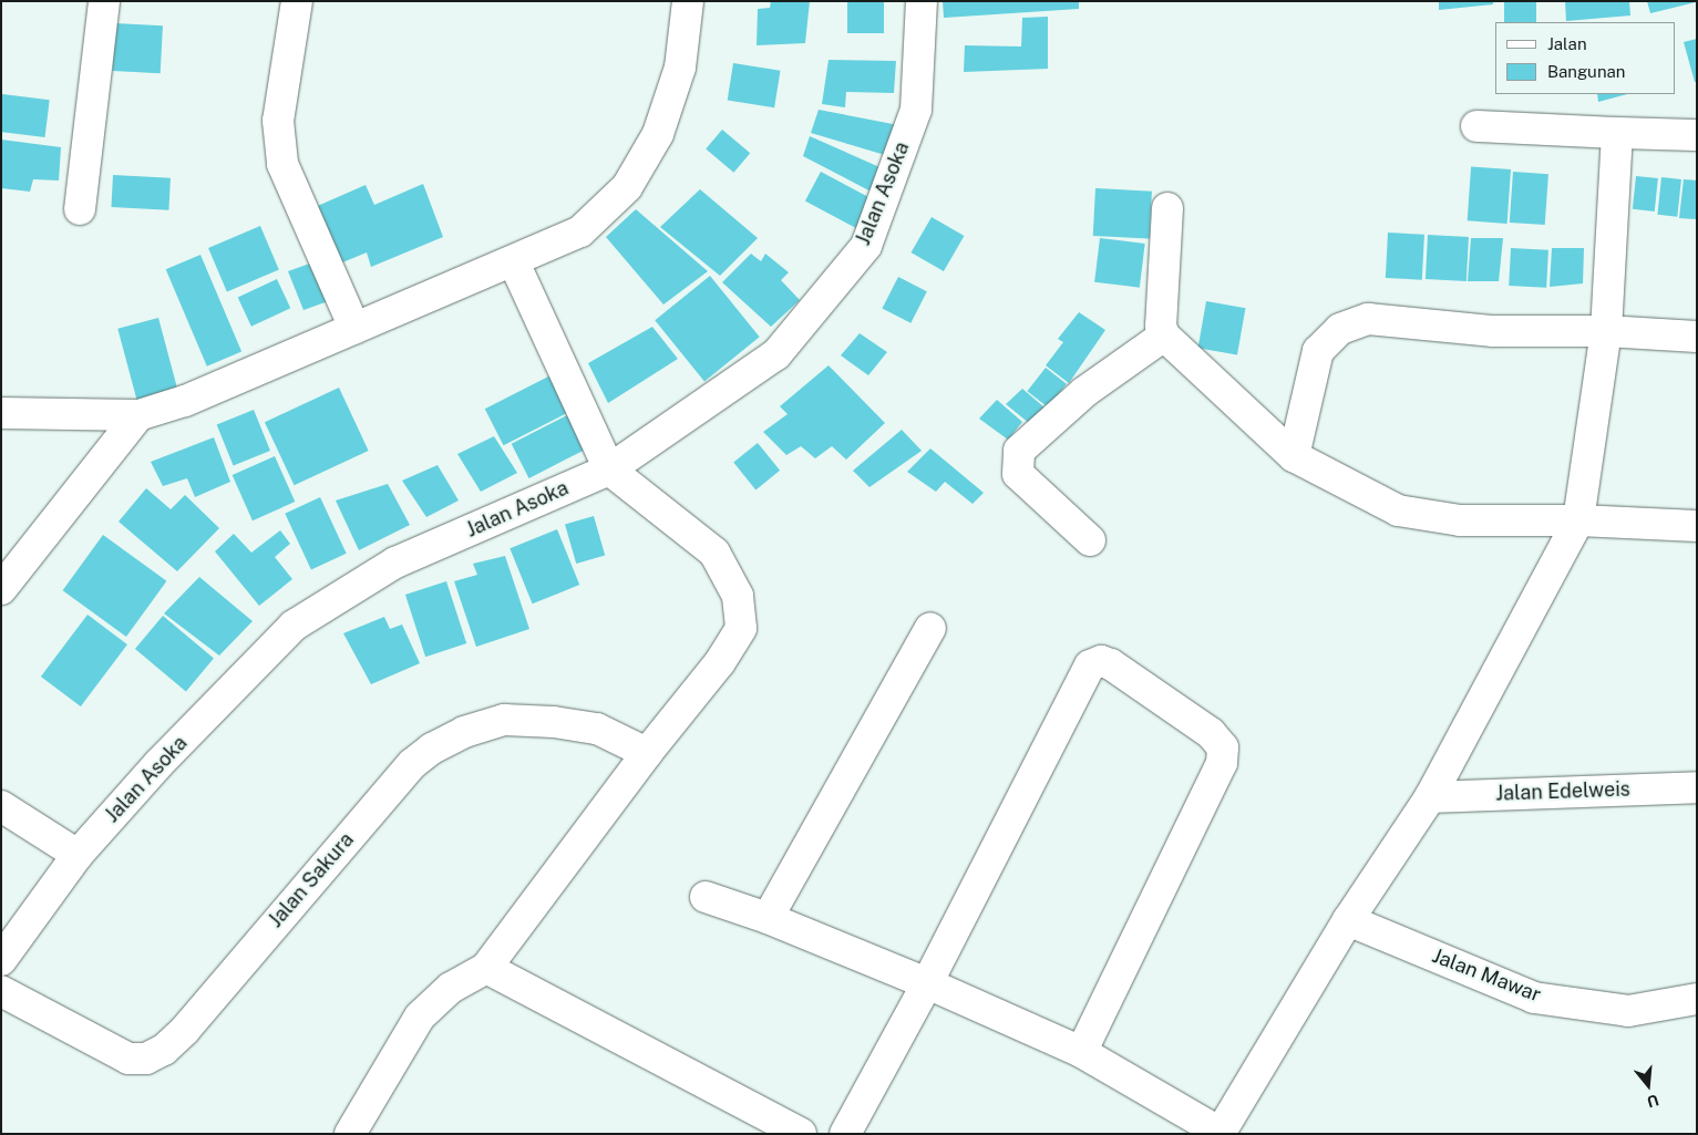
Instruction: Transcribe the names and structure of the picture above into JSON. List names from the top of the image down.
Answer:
{
  "streets": {
    "street": [
      "Jalan Asoka",
      "Jalan Edelweis",
      "Jalan Sakura",
      "Jalan Mawar"
    ]
  },
  "legend": ["Jalan", "Bangunan"],
  "north": "bottom"
}
